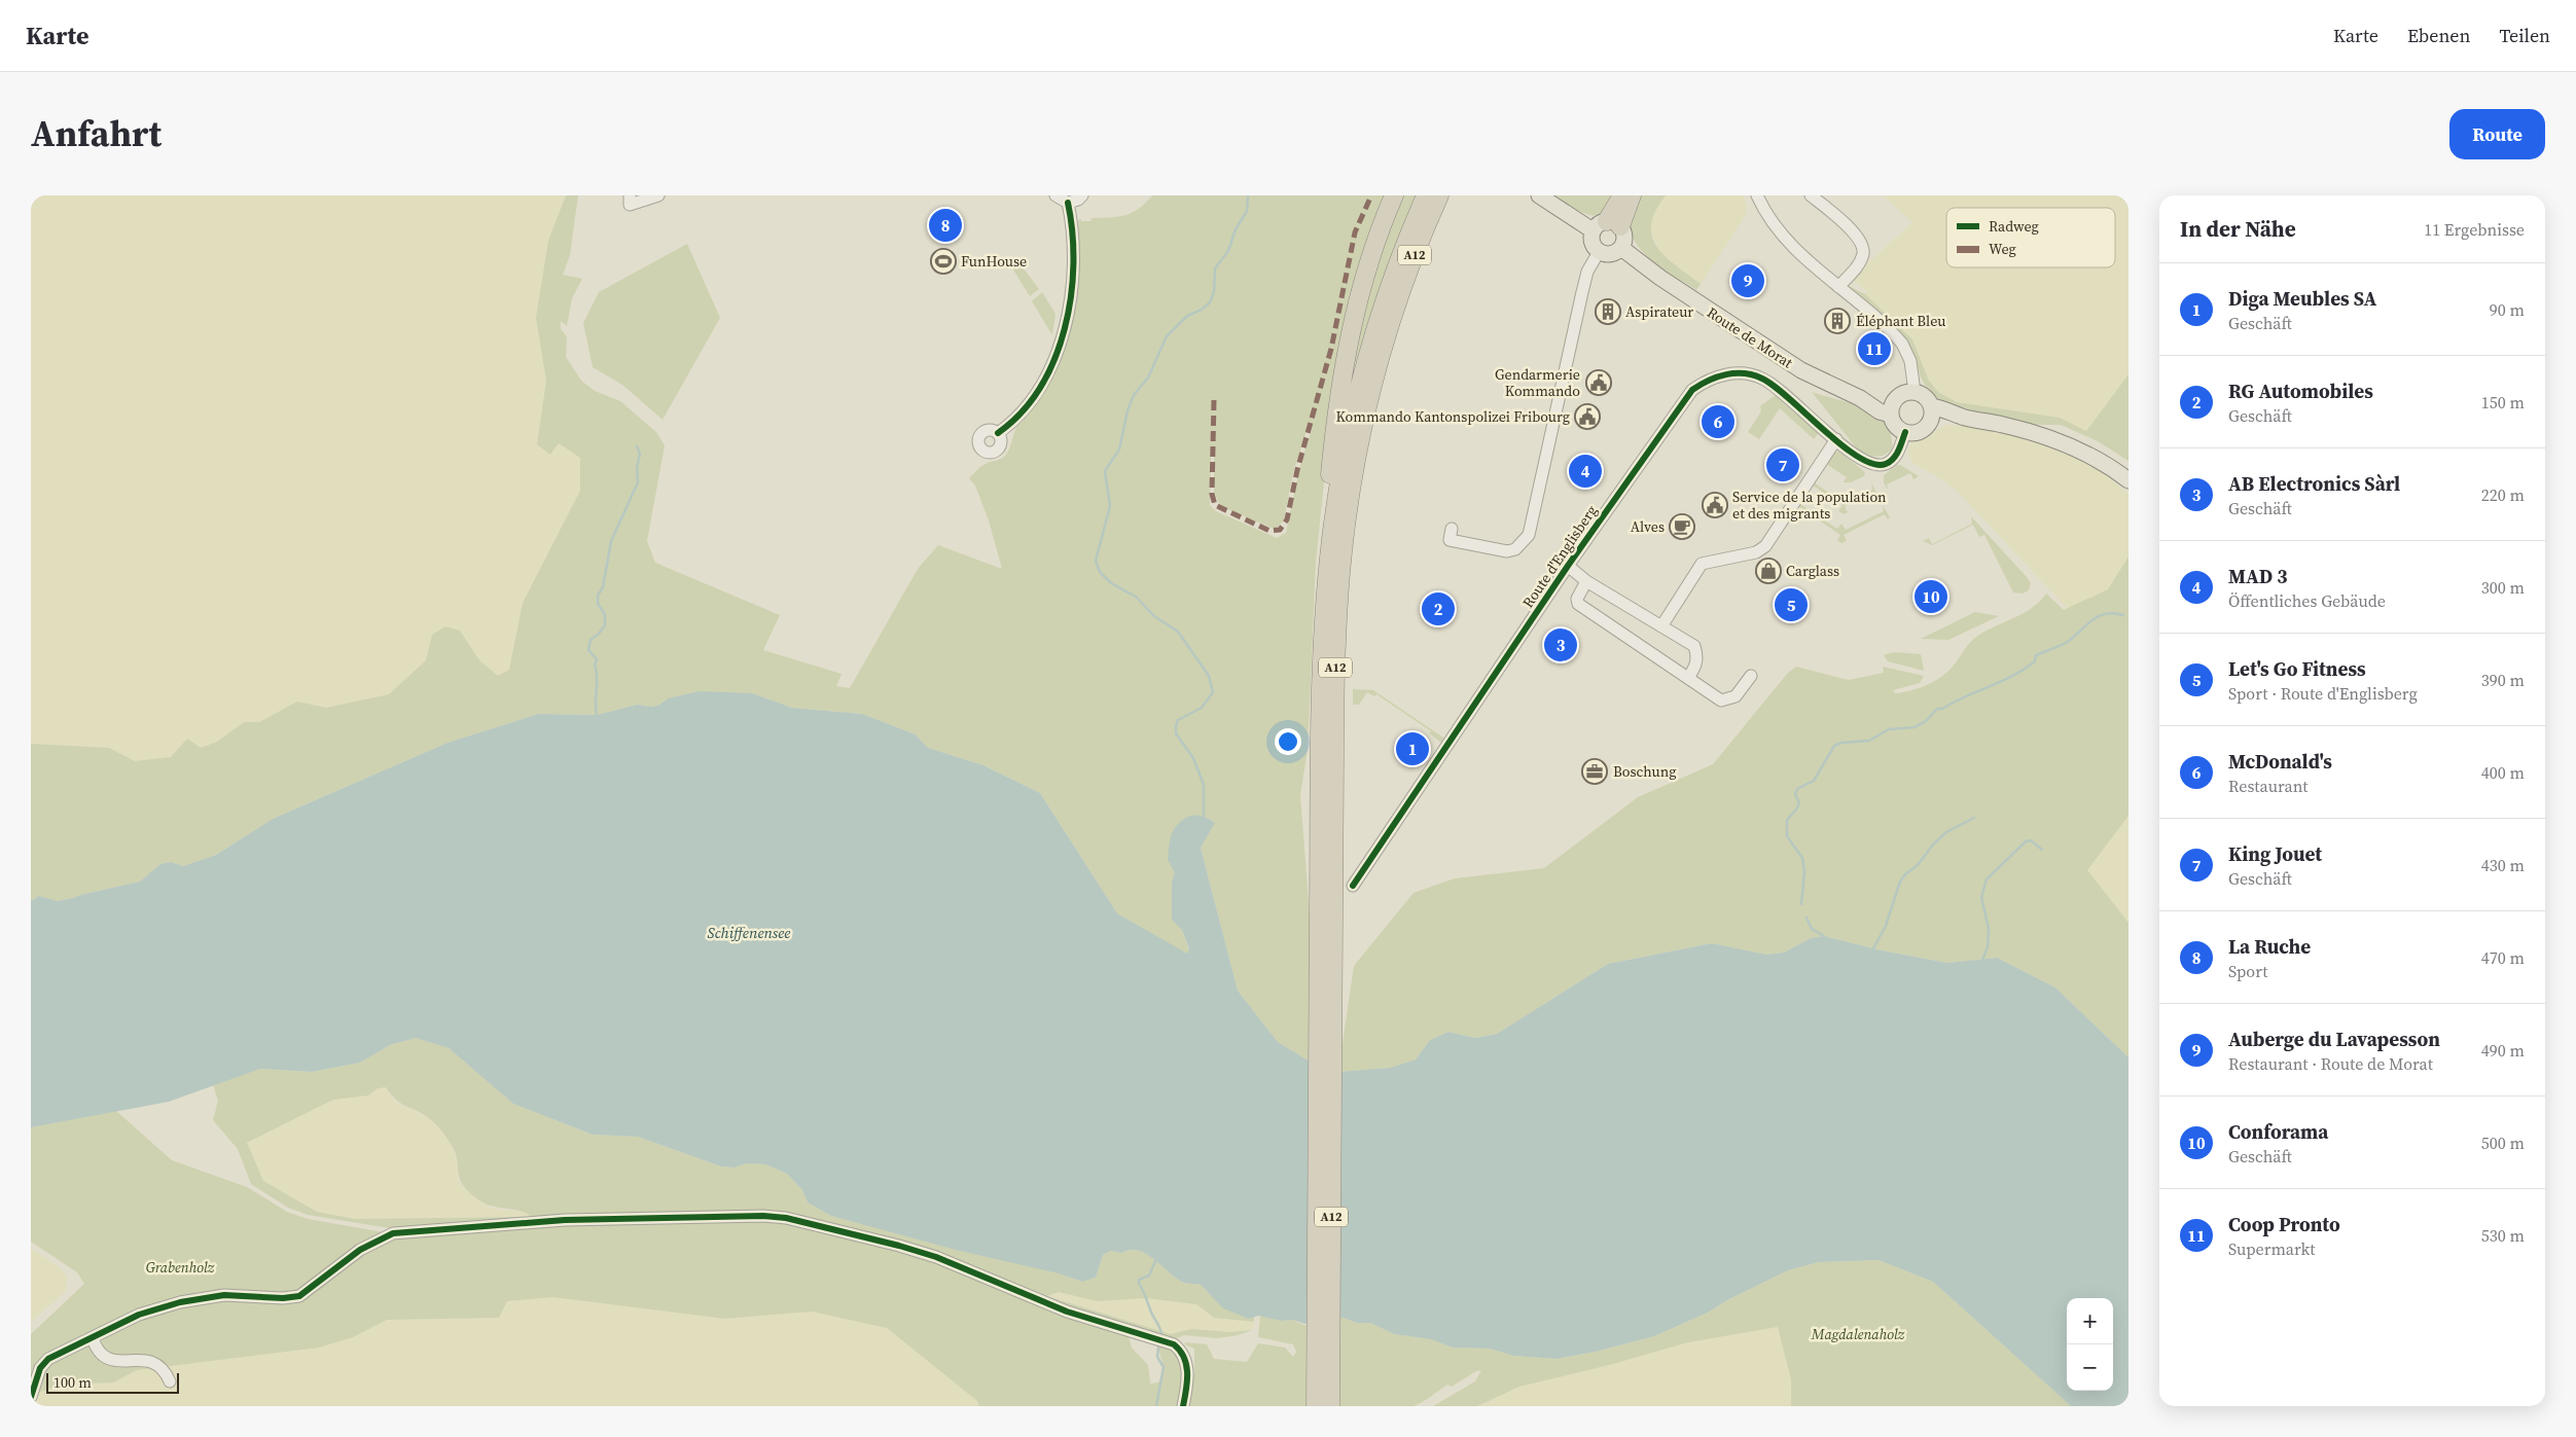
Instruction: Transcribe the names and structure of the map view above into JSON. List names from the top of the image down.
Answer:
{
  "streets": {
    "highway": ["A12"],
    "main road": ["Route de Morat"],
    "street": ["Route d'Englisberg"]
  },
  "crossings": [
    ["Route de Morat", "Route d'Englisberg"]
  ],
  "water": ["Schiffenensee"],
  "parks": ["Grabenholz", "Magdalenaholz"],
  "places": {
    "sports": ["FunHouse"],
    "building": ["Aspirateur", "Éléphant Bleu"],
    "public building": ["Gendarmerie Kommando", "Kommando Kantonspolizei Fribourg", "Service de la population et des migrants"],
    "cafe": ["Alves"],
    "shop": ["Carglass"],
    "office": ["Boschung"]
  },
  "legend": ["Radweg", "Weg"],
  "scale_bar": "100 m",
  "page": {
    "header": "Karte",
    "nav": ["Karte", "Ebenen", "Teilen"],
    "title": "Anfahrt",
    "buttons": "Route",
    "heading": ["In der Nähe", "11 Ergebnisse"],
    "pins": [
      "8",
      "9",
      "11",
      "6",
      "7",
      "4",
      "10",
      "5",
      "2",
      "3",
      "1"
    ],
    "list": [
      {
        "mark": "1",
        "name": "Diga Meubles SA",
        "note": "Geschäft",
        "value": "90 m"
      },
      {
        "mark": "2",
        "name": "RG Automobiles",
        "note": "Geschäft",
        "value": "150 m"
      },
      {
        "mark": "3",
        "name": "AB Electronics Sàrl",
        "note": "Geschäft",
        "value": "220 m"
      },
      {
        "mark": "4",
        "name": "MAD 3",
        "note": "Öffentliches Gebäude",
        "value": "300 m"
      },
      {
        "mark": "5",
        "name": "Let's Go Fitness",
        "note": "Sport · Route d'Englisberg",
        "value": "390 m"
      },
      {
        "mark": "6",
        "name": "McDonald's",
        "note": "Restaurant",
        "value": "400 m"
      },
      {
        "mark": "7",
        "name": "King Jouet",
        "note": "Geschäft",
        "value": "430 m"
      },
      {
        "mark": "8",
        "name": "La Ruche",
        "note": "Sport",
        "value": "470 m"
      },
      {
        "mark": "9",
        "name": "Auberge du Lavapesson",
        "note": "Restaurant · Route de Morat",
        "value": "490 m"
      },
      {
        "mark": "10",
        "name": "Conforama",
        "note": "Geschäft",
        "value": "500 m"
      },
      {
        "mark": "11",
        "name": "Coop Pronto",
        "note": "Supermarkt",
        "value": "530 m"
      }
    ],
    "map_buttons": ["+", "−"],
    "scale": "100 m"
  }
}
